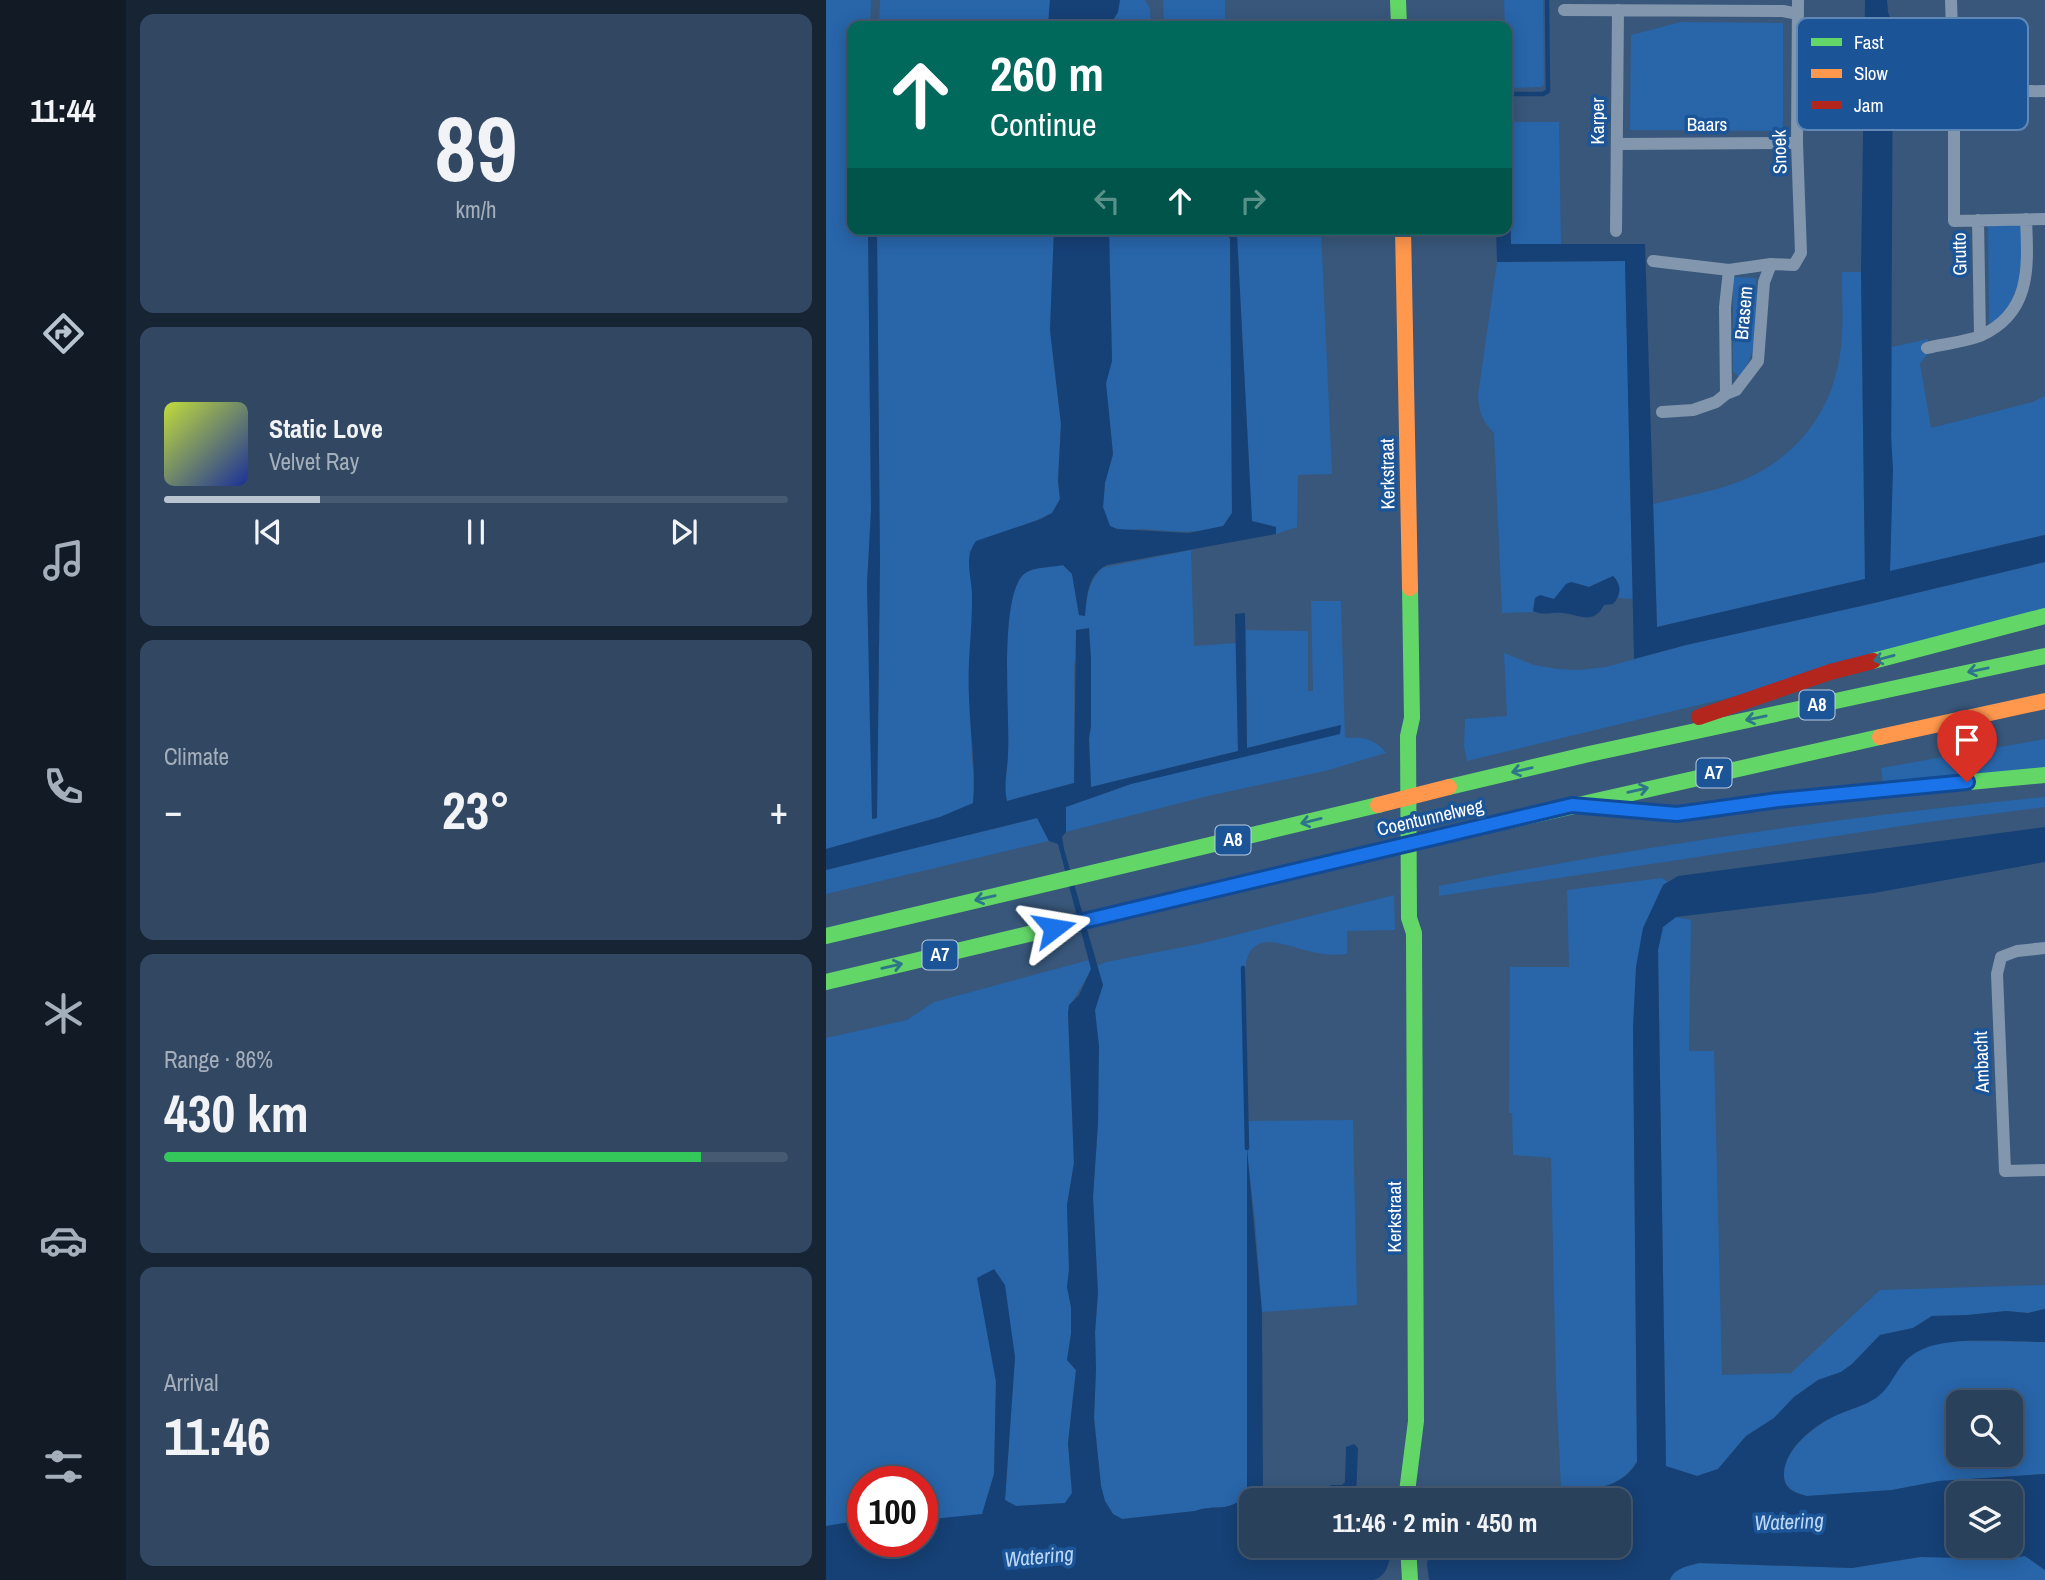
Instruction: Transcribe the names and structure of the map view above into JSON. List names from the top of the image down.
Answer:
{
  "streets": {
    "main road": [
      "Kerkstraat",
      "A8",
      "A7",
      "Coentunnelweg"
    ],
    "street": [
      "Karper",
      "Baars",
      "Snoek",
      "Grutto",
      "Brasem",
      "Ambacht"
    ]
  },
  "crossings": [
    ["Karper", "Baars"],
    ["Baars", "Snoek"],
    ["Snoek", "Brasem"],
    ["A8", "Coentunnelweg"]
  ],
  "water": ["Watering"],
  "legend": ["Fast", "Slow", "Jam"],
  "page": {
    "tabs": "11:44",
    "tile": [
      ["89", "km/h"],
      "Climate",
      ["Range · 86%", "430 km"],
      ["Arrival", "11:46"]
    ],
    "turn": ["260 m", "Continue"],
    "song": ["Static Love", "Velvet Ray"],
    "heat": ["−", "23°", "+"],
    "limit": "100",
    "trip": "11:46 · 2 min · 450 m"
  }
}
